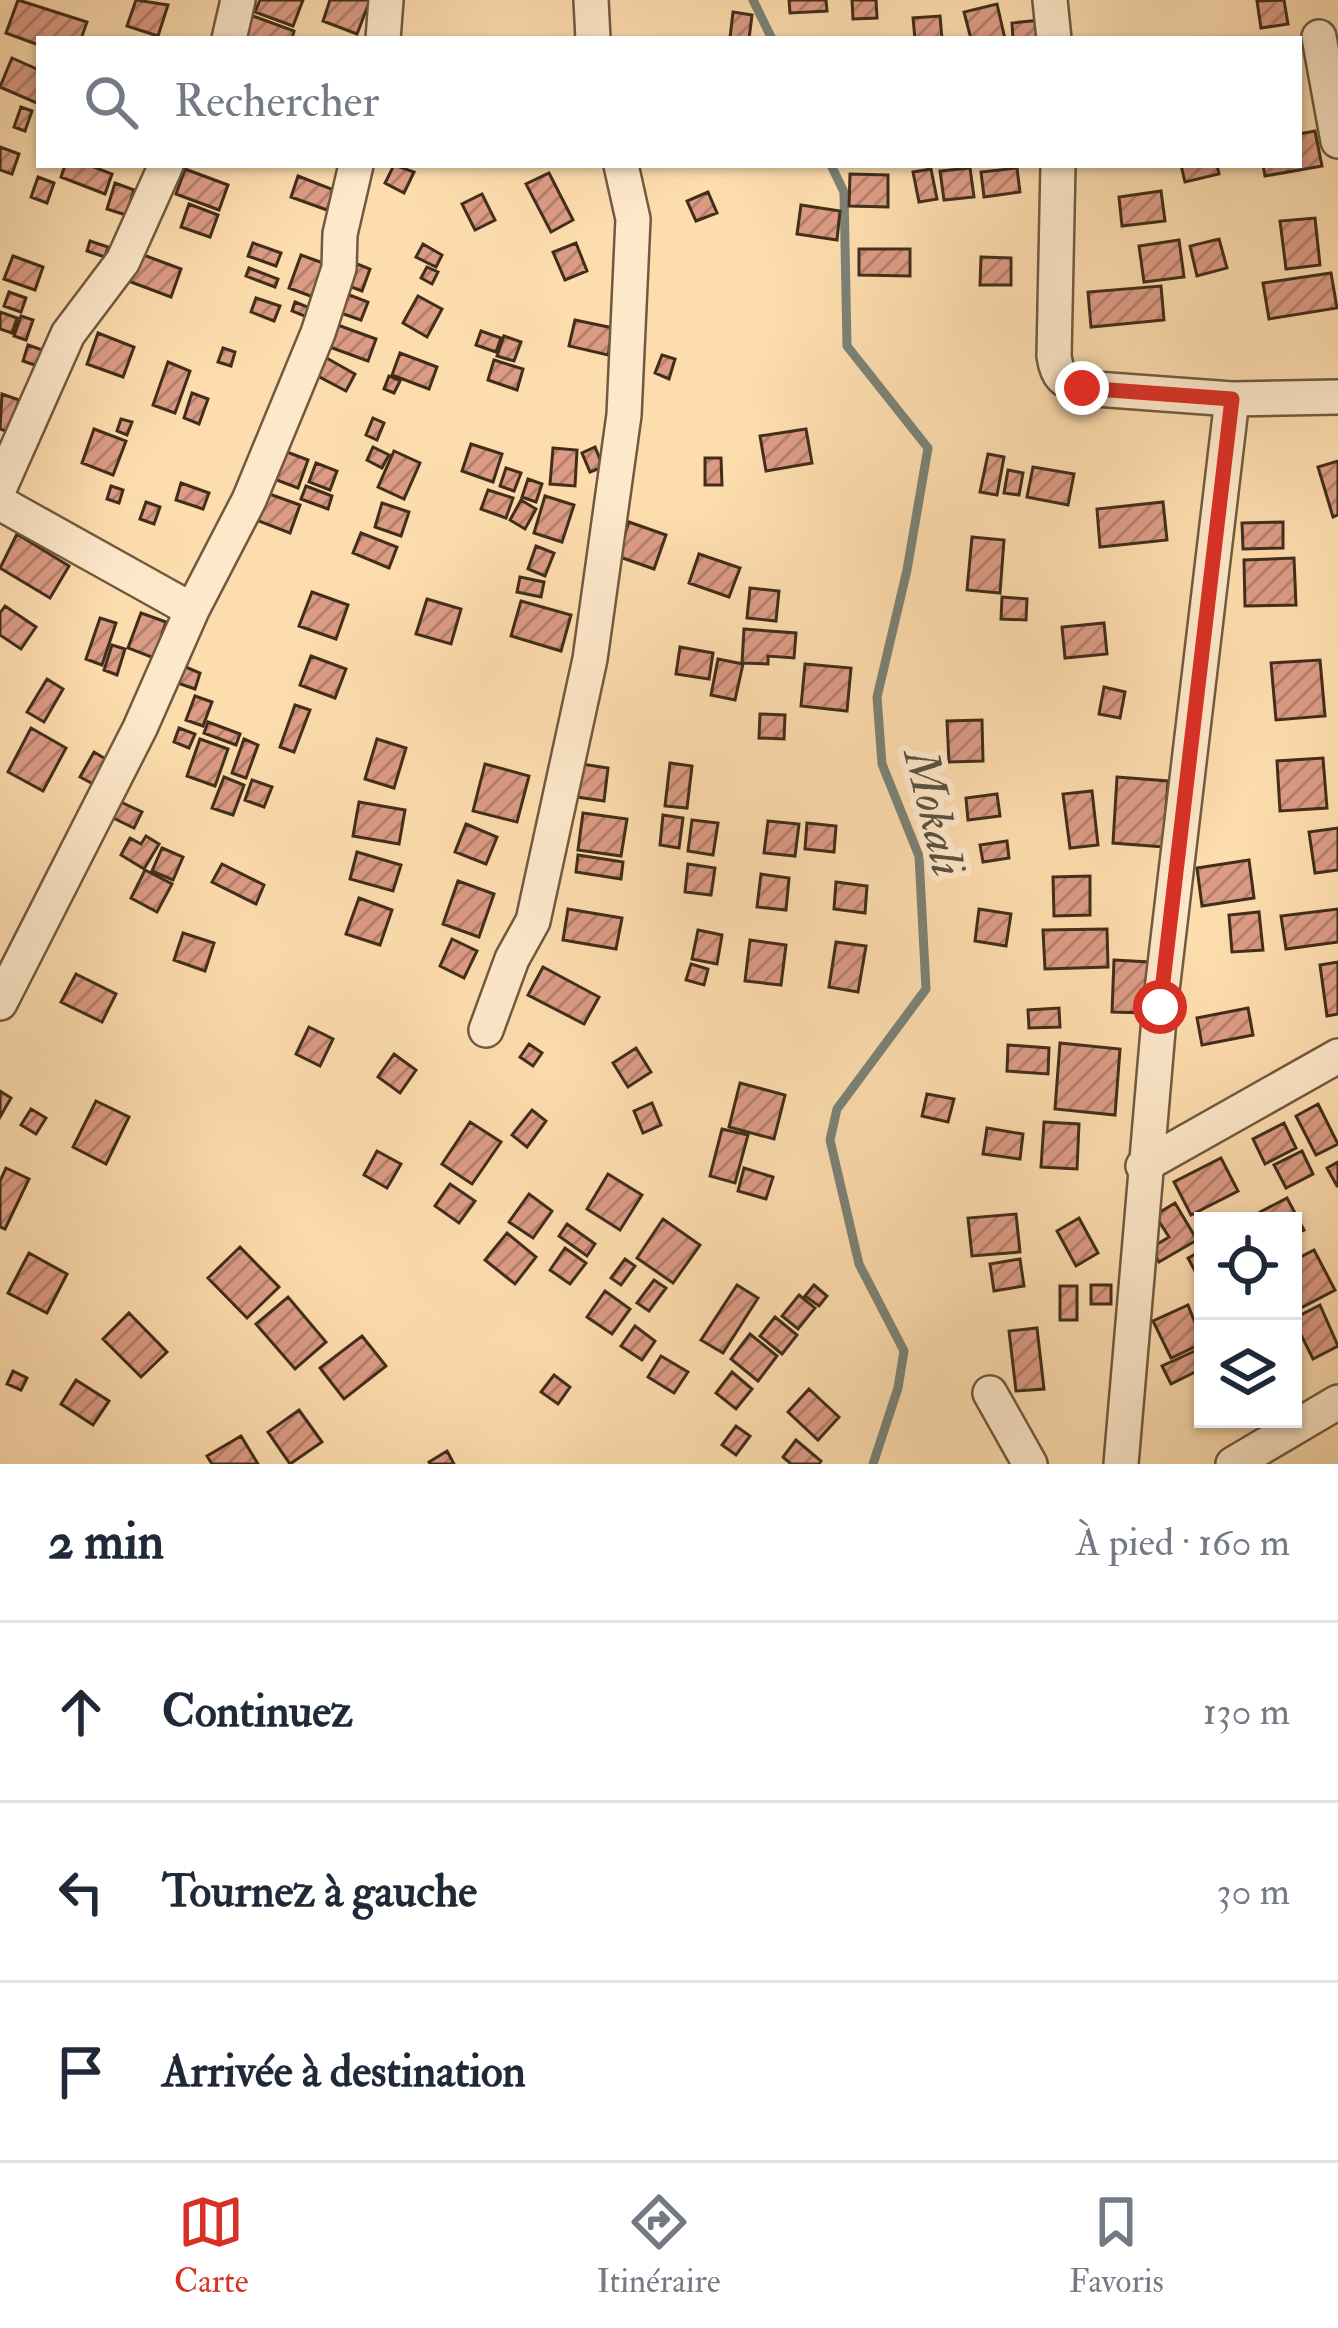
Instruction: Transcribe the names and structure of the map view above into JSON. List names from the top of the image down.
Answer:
{
  "water": ["Mokali"],
  "page": {
    "search": "Rechercher",
    "heading": ["2 min", "À pied · 160 m"],
    "list": [
      ["Continuez", "130 m"],
      ["Tournez à gauche", "30 m"],
      "Arrivée à destination"
    ],
    "nav": ["Carte", "Itinéraire", "Favoris"]
  }
}
